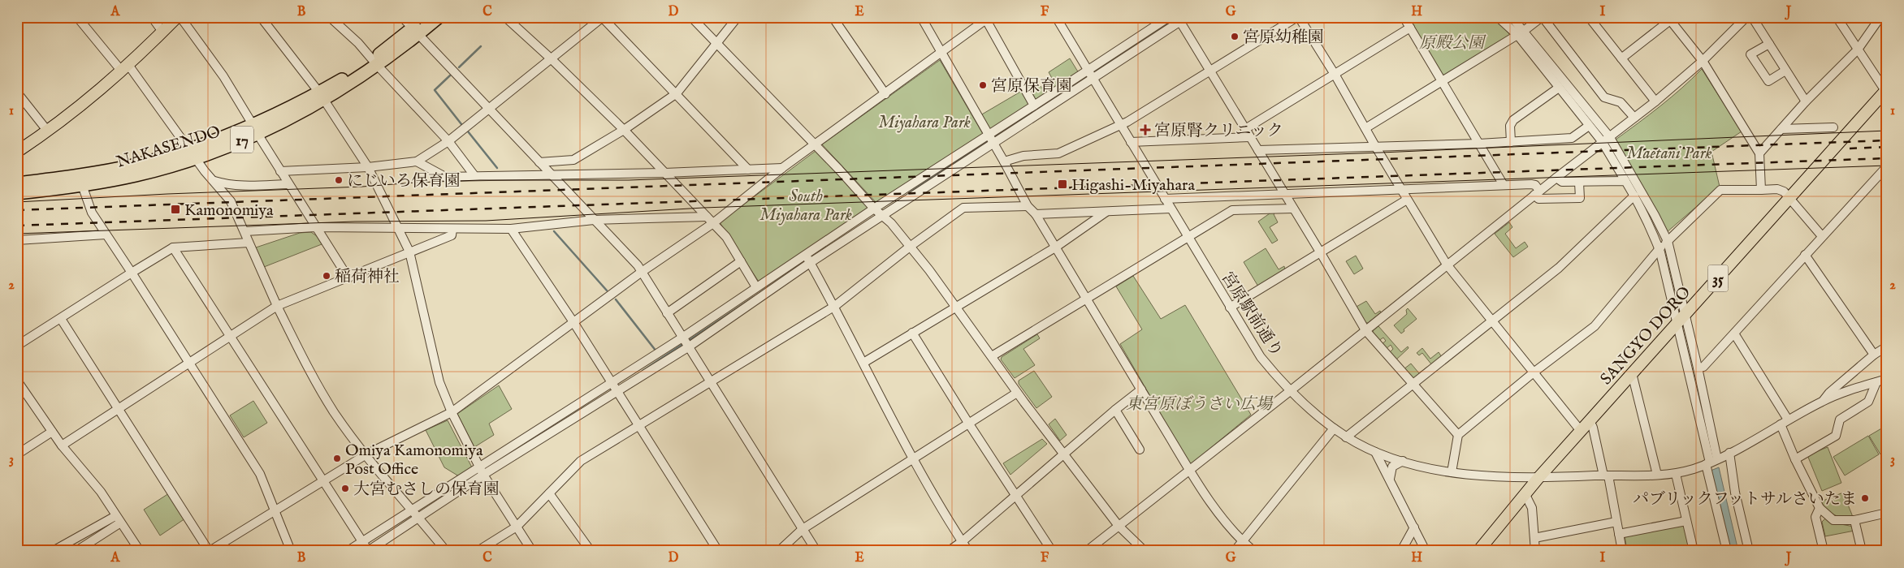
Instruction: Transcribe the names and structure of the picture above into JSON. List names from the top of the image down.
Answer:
{
  "streets": {
    "highway": ["17", "NAKASENDO"],
    "main road": ["35", "SANGYO DORO"],
    "street": ["宮原駅前通り"]
  },
  "crossings": [
    ["宮原駅前通り", "SANGYO DORO"]
  ],
  "parks": [
    "原殿公園",
    "Miyahara Park",
    "Maetani Park",
    "South Miyahara Park",
    "東宮原ぼうさい広場"
  ],
  "places": {
    "other": [
      "宮原幼稚園",
      "宮原保育園",
      "にじいろ保育園",
      "稲荷神社",
      "Omiya Kamonomiya Post Office",
      "大宮むさしの保育園",
      "パブリックフットサルさいたま"
    ],
    "health": ["宮原腎クリニック"],
    "transit": ["Higashi-Miyahara", "Kamonomiya"]
  },
  "grid": {
    "columns": [
      "A",
      "B",
      "C",
      "D",
      "E",
      "F",
      "G",
      "H",
      "I",
      "J"
    ],
    "rows": ["1", "2", "3"]
  }
}
